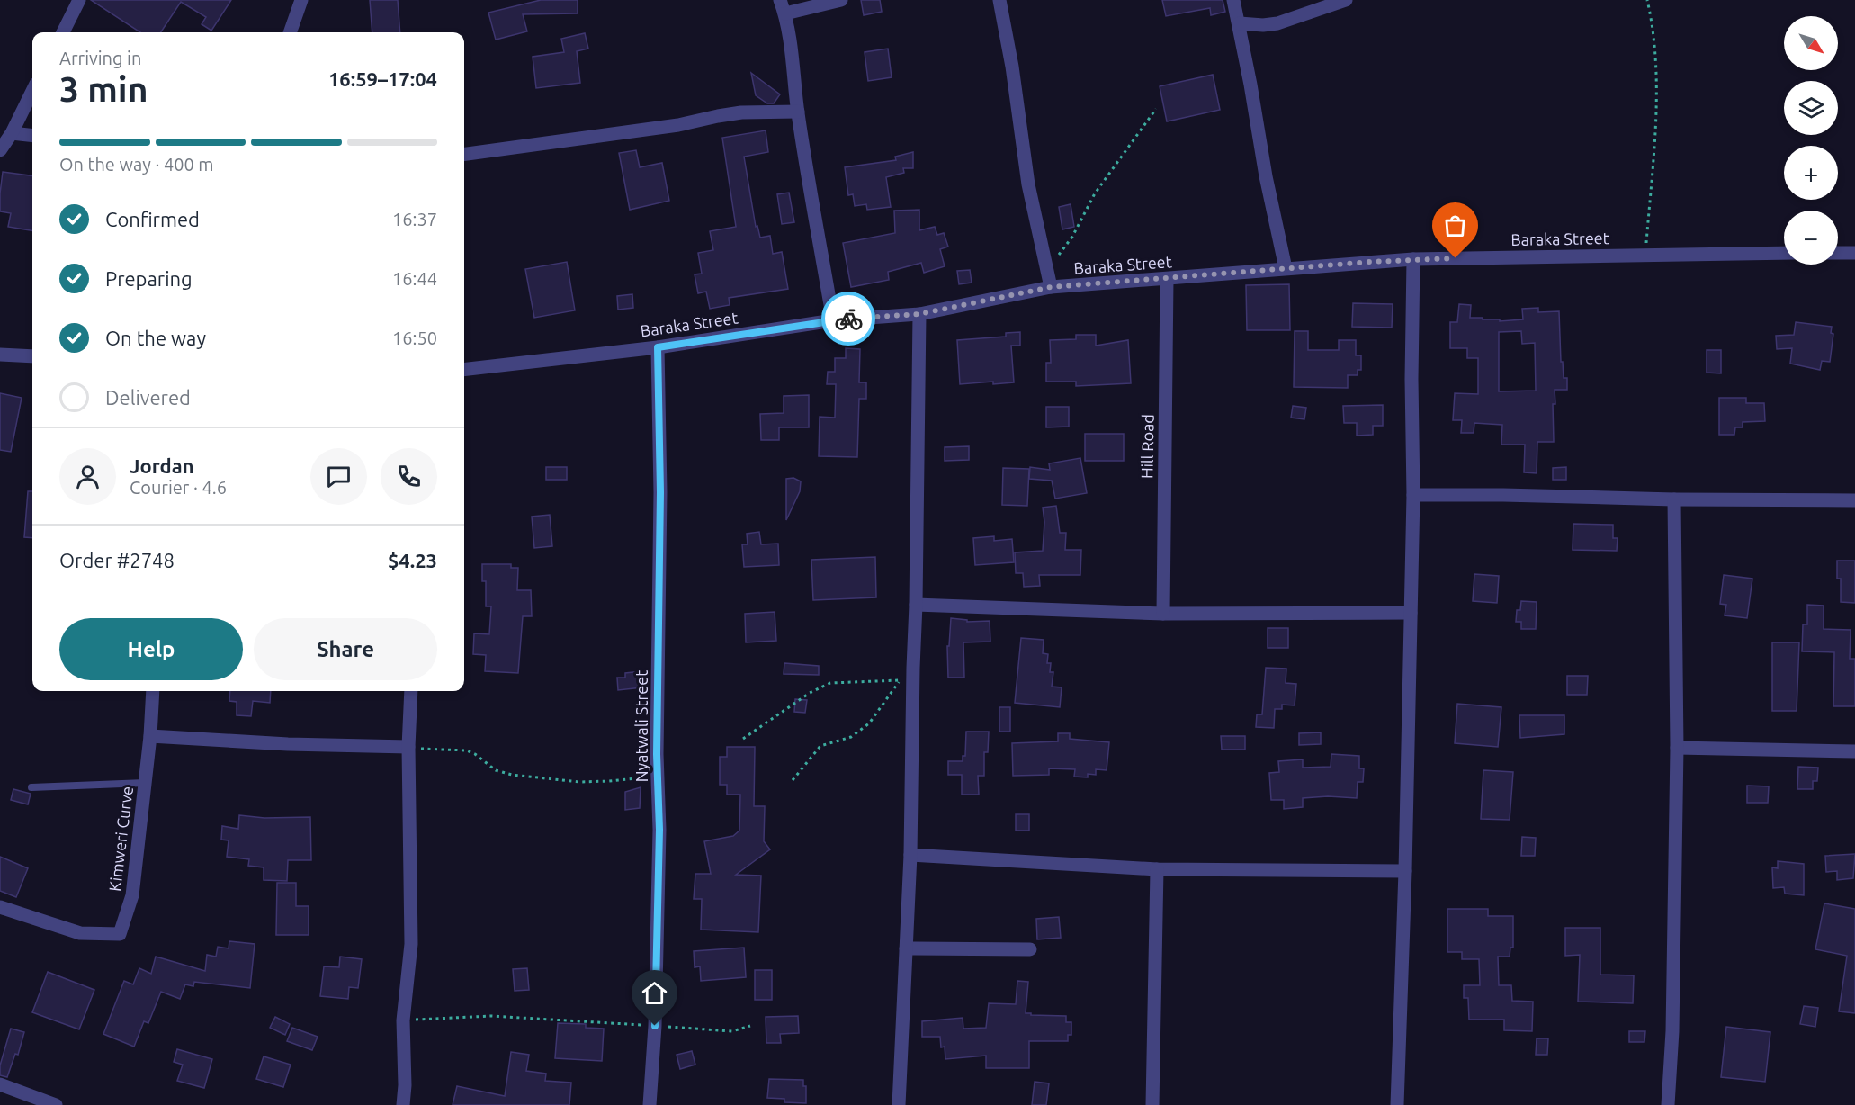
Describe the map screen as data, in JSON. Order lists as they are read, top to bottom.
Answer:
{
  "streets": {
    "street": [
      "Baraka Street",
      "Hill Road",
      "Nyatwali Street",
      "Kimweri Curve"
    ]
  },
  "crossings": [
    ["Baraka Street", "Hill Road"],
    ["Baraka Street", "Nyatwali Street"]
  ],
  "north": "bottom right",
  "page": {
    "map_buttons": ["+", "−"],
    "heading": ["3 min", "Arriving in", "16:59–17:04"],
    "panel": [
      "Jordan",
      "Courier · 4.6",
      "Order #2748",
      "$4.23"
    ],
    "bar": "On the way · 400 m",
    "list": [
      ["Confirmed", "16:37"],
      ["Preparing", "16:44"],
      ["On the way", "16:50"],
      "Delivered"
    ],
    "buttons": ["Help", "Share"]
  }
}
